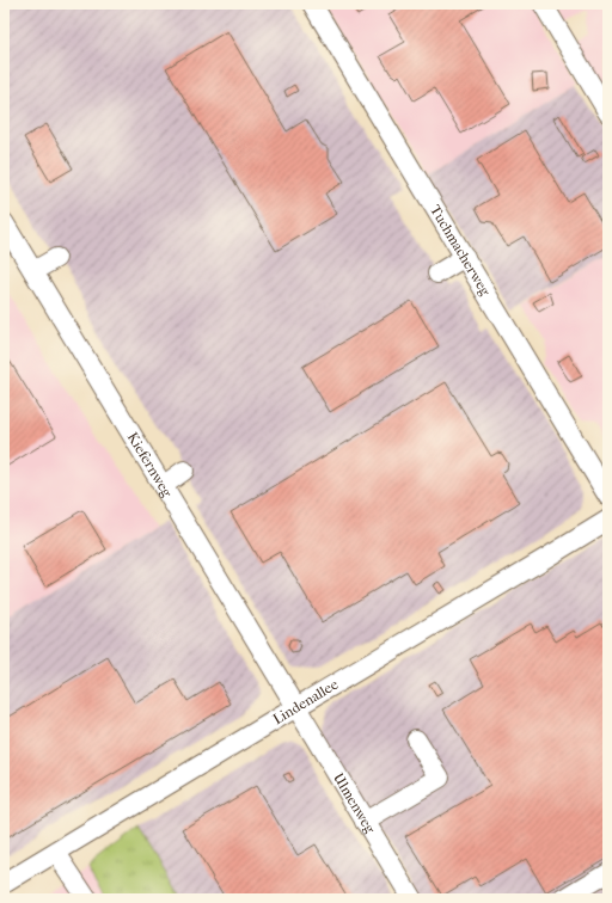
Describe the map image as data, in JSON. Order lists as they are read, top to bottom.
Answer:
{
  "streets": {
    "street": [
      "Tuchmacherweg",
      "Kiefernweg",
      "Lindenallee",
      "Ulmenweg"
    ]
  },
  "crossings": [
    ["Kiefernweg", "Lindenallee"],
    ["Kiefernweg", "Ulmenweg"],
    ["Lindenallee", "Ulmenweg"]
  ]
}
